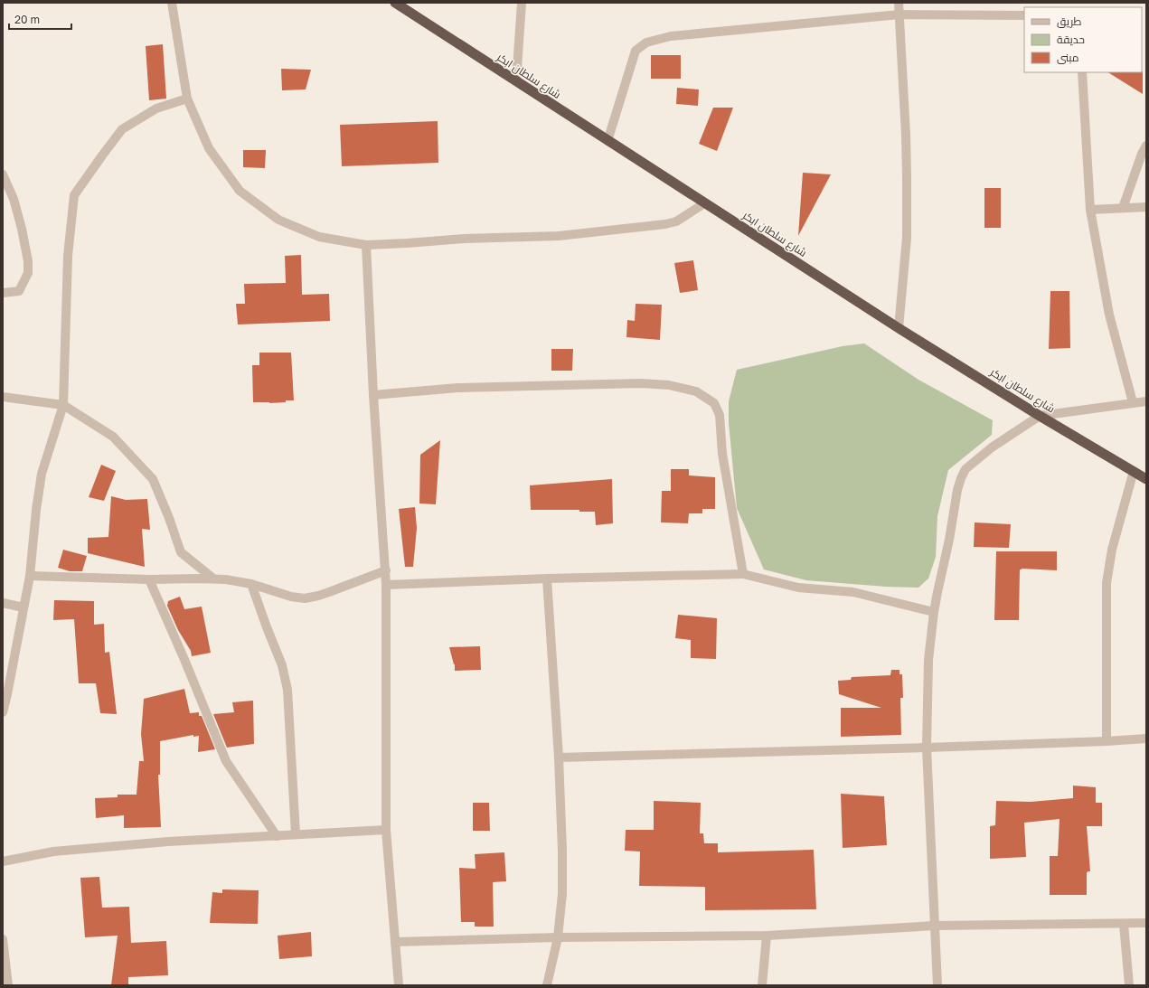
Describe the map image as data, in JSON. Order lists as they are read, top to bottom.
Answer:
{
  "streets": {
    "highway": ["شارع سلطان ابكر"]
  },
  "legend": ["طريق", "حديقة", "مبنى"],
  "scale_bar": "20 m"
}
